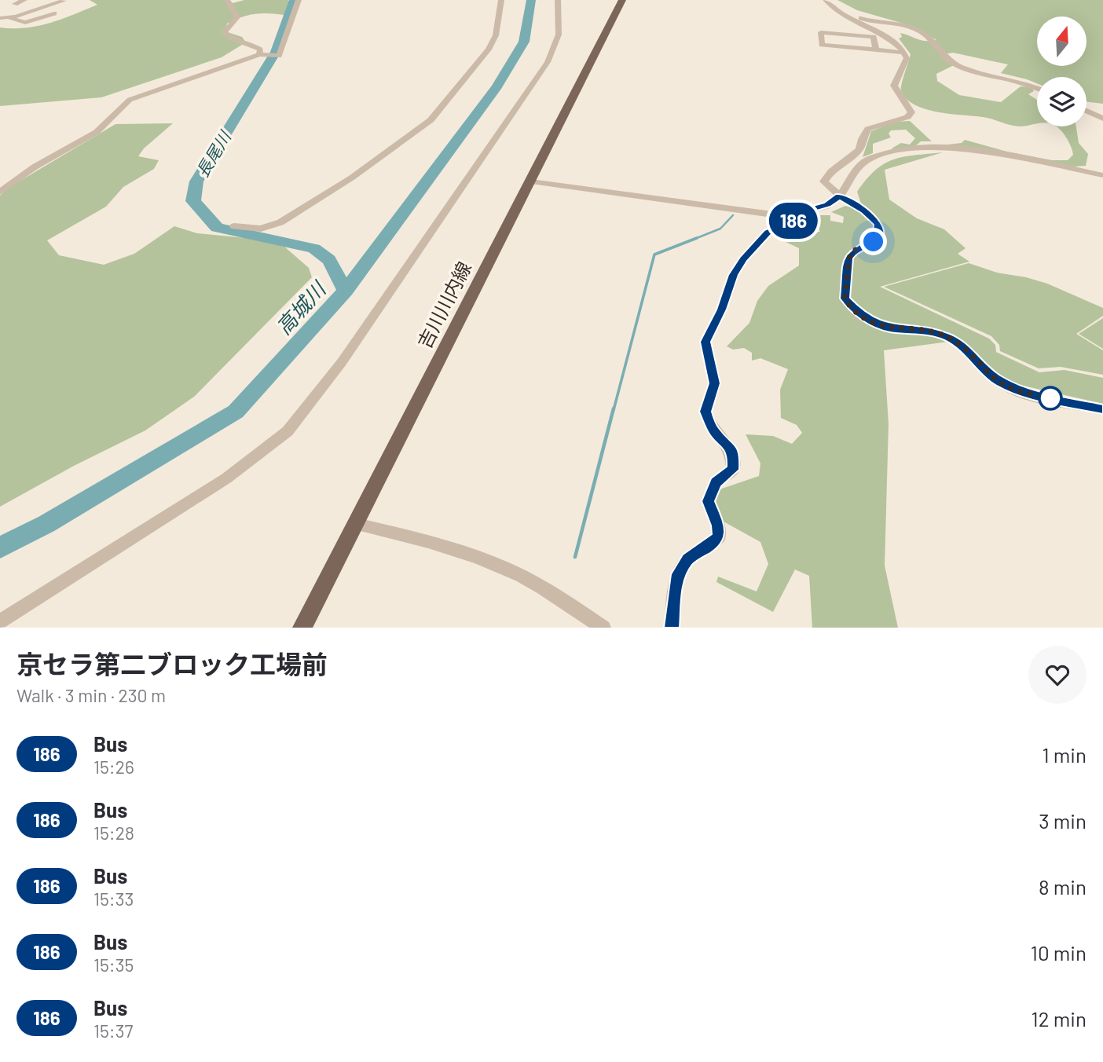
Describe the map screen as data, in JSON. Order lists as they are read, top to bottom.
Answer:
{
  "streets": {
    "main road": ["吉川川内線"]
  },
  "water": ["長尾川", "高城川"],
  "lines": ["bus line 186"],
  "north": "top",
  "page": {
    "on_map": "186",
    "heading": ["京セラ第二ブロック工場前", "Walk · 3 min · 230 m"],
    "list": [
      {
        "mark": "186",
        "name": "Bus",
        "note": "15:26",
        "value": "1 min"
      },
      {
        "mark": "186",
        "name": "Bus",
        "note": "15:28",
        "value": "3 min"
      },
      {
        "mark": "186",
        "name": "Bus",
        "note": "15:33",
        "value": "8 min"
      },
      {
        "mark": "186",
        "name": "Bus",
        "note": "15:35",
        "value": "10 min"
      },
      {
        "mark": "186",
        "name": "Bus",
        "note": "15:37",
        "value": "12 min"
      }
    ]
  }
}
